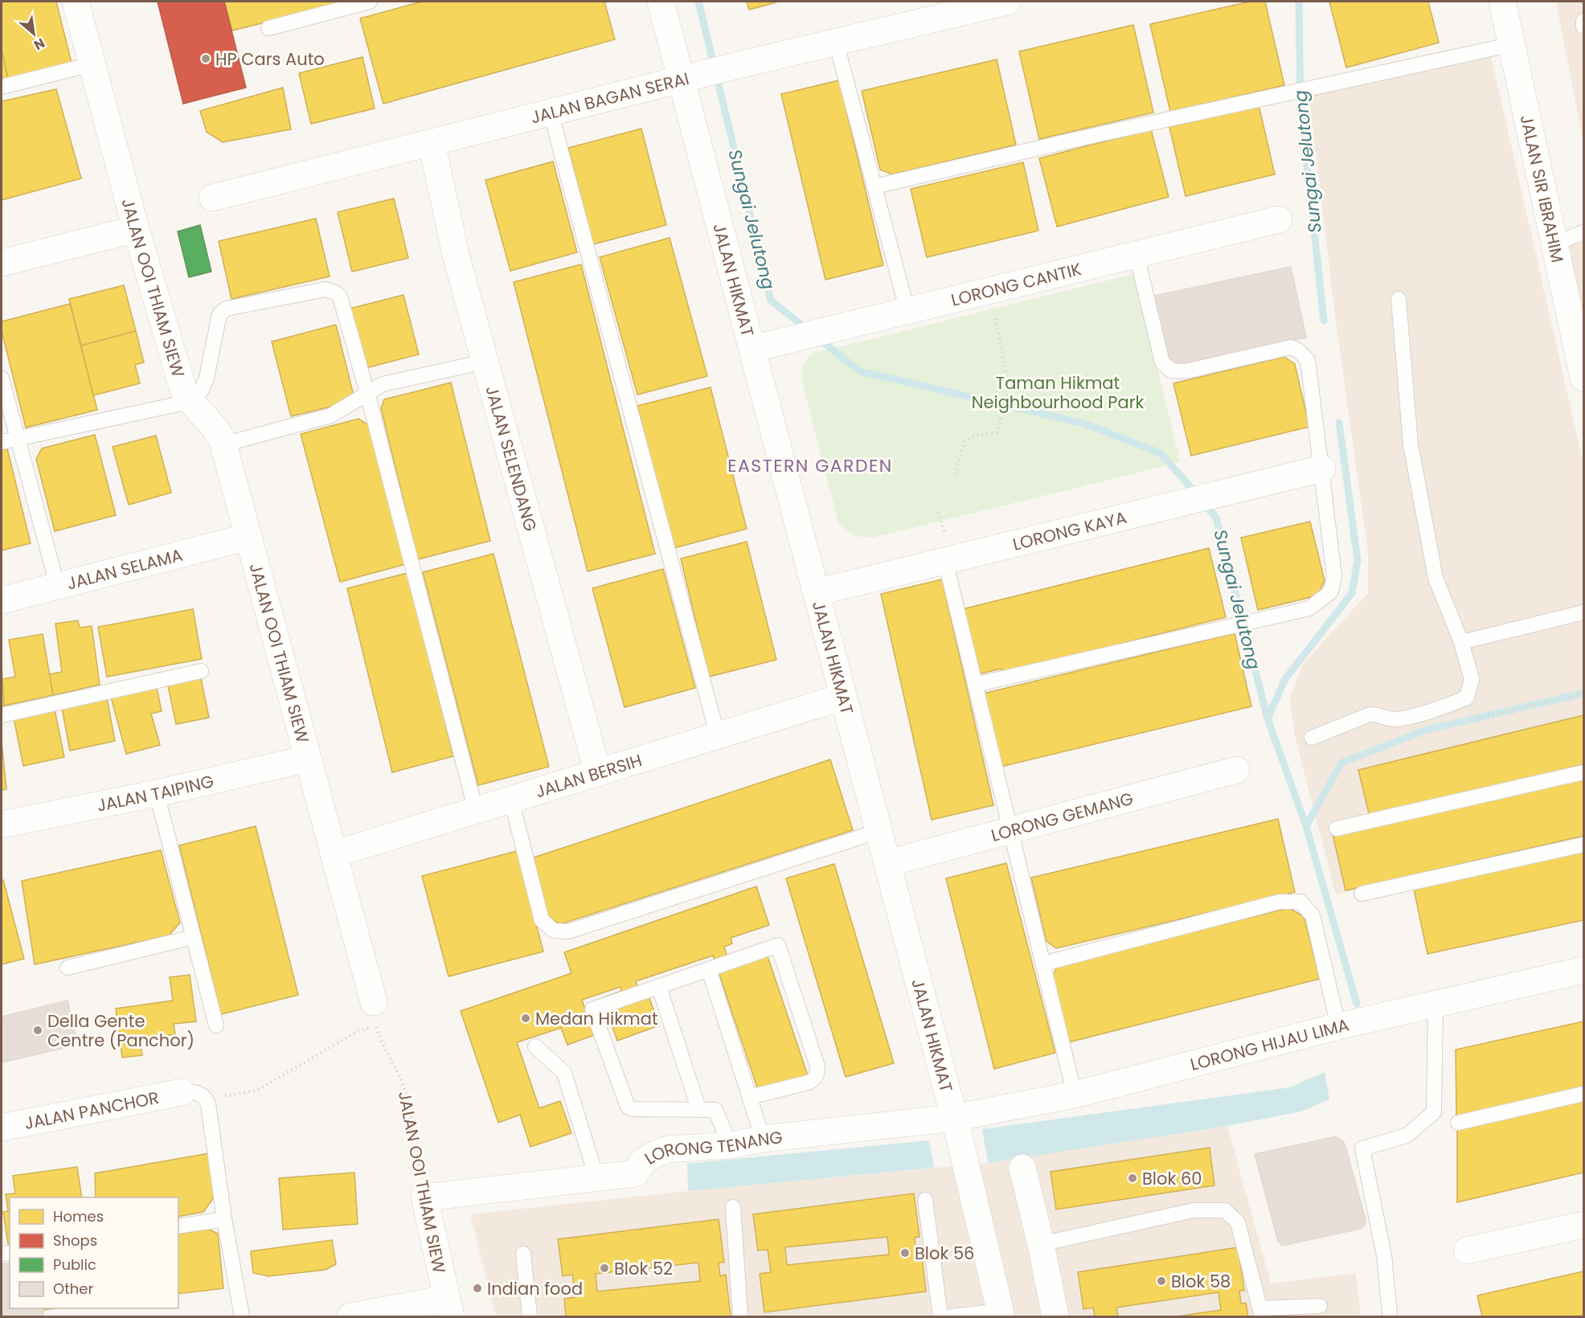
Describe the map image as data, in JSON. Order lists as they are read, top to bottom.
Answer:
{
  "streets": {
    "street": [
      "JALAN BAGAN SERAI",
      "JALAN SIR IBRAHIM",
      "JALAN HIKMAT",
      "LORONG CANTIK",
      "JALAN OOI THIAM SIEW",
      "JALAN SELENDANG",
      "LORONG KAYA",
      "JALAN SELAMA",
      "JALAN BERSIH",
      "JALAN TAIPING",
      "LORONG GEMANG",
      "LORONG HIJAU LIMA",
      "JALAN PANCHOR",
      "LORONG TENANG"
    ]
  },
  "crossings": [
    ["JALAN BAGAN SERAI", "JALAN HIKMAT"],
    ["JALAN BAGAN SERAI", "JALAN SELENDANG"],
    ["JALAN HIKMAT", "LORONG CANTIK"],
    ["JALAN HIKMAT", "LORONG KAYA"],
    ["JALAN HIKMAT", "JALAN BERSIH"],
    ["JALAN HIKMAT", "LORONG GEMANG"],
    ["JALAN HIKMAT", "LORONG HIJAU LIMA"],
    ["JALAN HIKMAT", "LORONG TENANG"],
    ["JALAN OOI THIAM SIEW", "JALAN SELAMA"],
    ["JALAN OOI THIAM SIEW", "JALAN BERSIH"],
    ["JALAN OOI THIAM SIEW", "JALAN TAIPING"],
    ["JALAN OOI THIAM SIEW", "LORONG TENANG"],
    ["JALAN SELENDANG", "JALAN BERSIH"],
    ["LORONG HIJAU LIMA", "LORONG TENANG"]
  ],
  "districts": ["EASTERN GARDEN"],
  "water": ["Sungai Jelutong"],
  "parks": ["Taman Hikmat Neighbourhood Park"],
  "places": [
    "HP Cars Auto",
    "Medan Hikmat",
    "Della Gente Centre (Panchor)",
    "Blok 60",
    "Blok 56",
    "Blok 52",
    "Blok 58",
    "Indian food"
  ],
  "legend": [
    "Homes",
    "Shops",
    "Public",
    "Other"
  ],
  "north": "bottom right"
}
